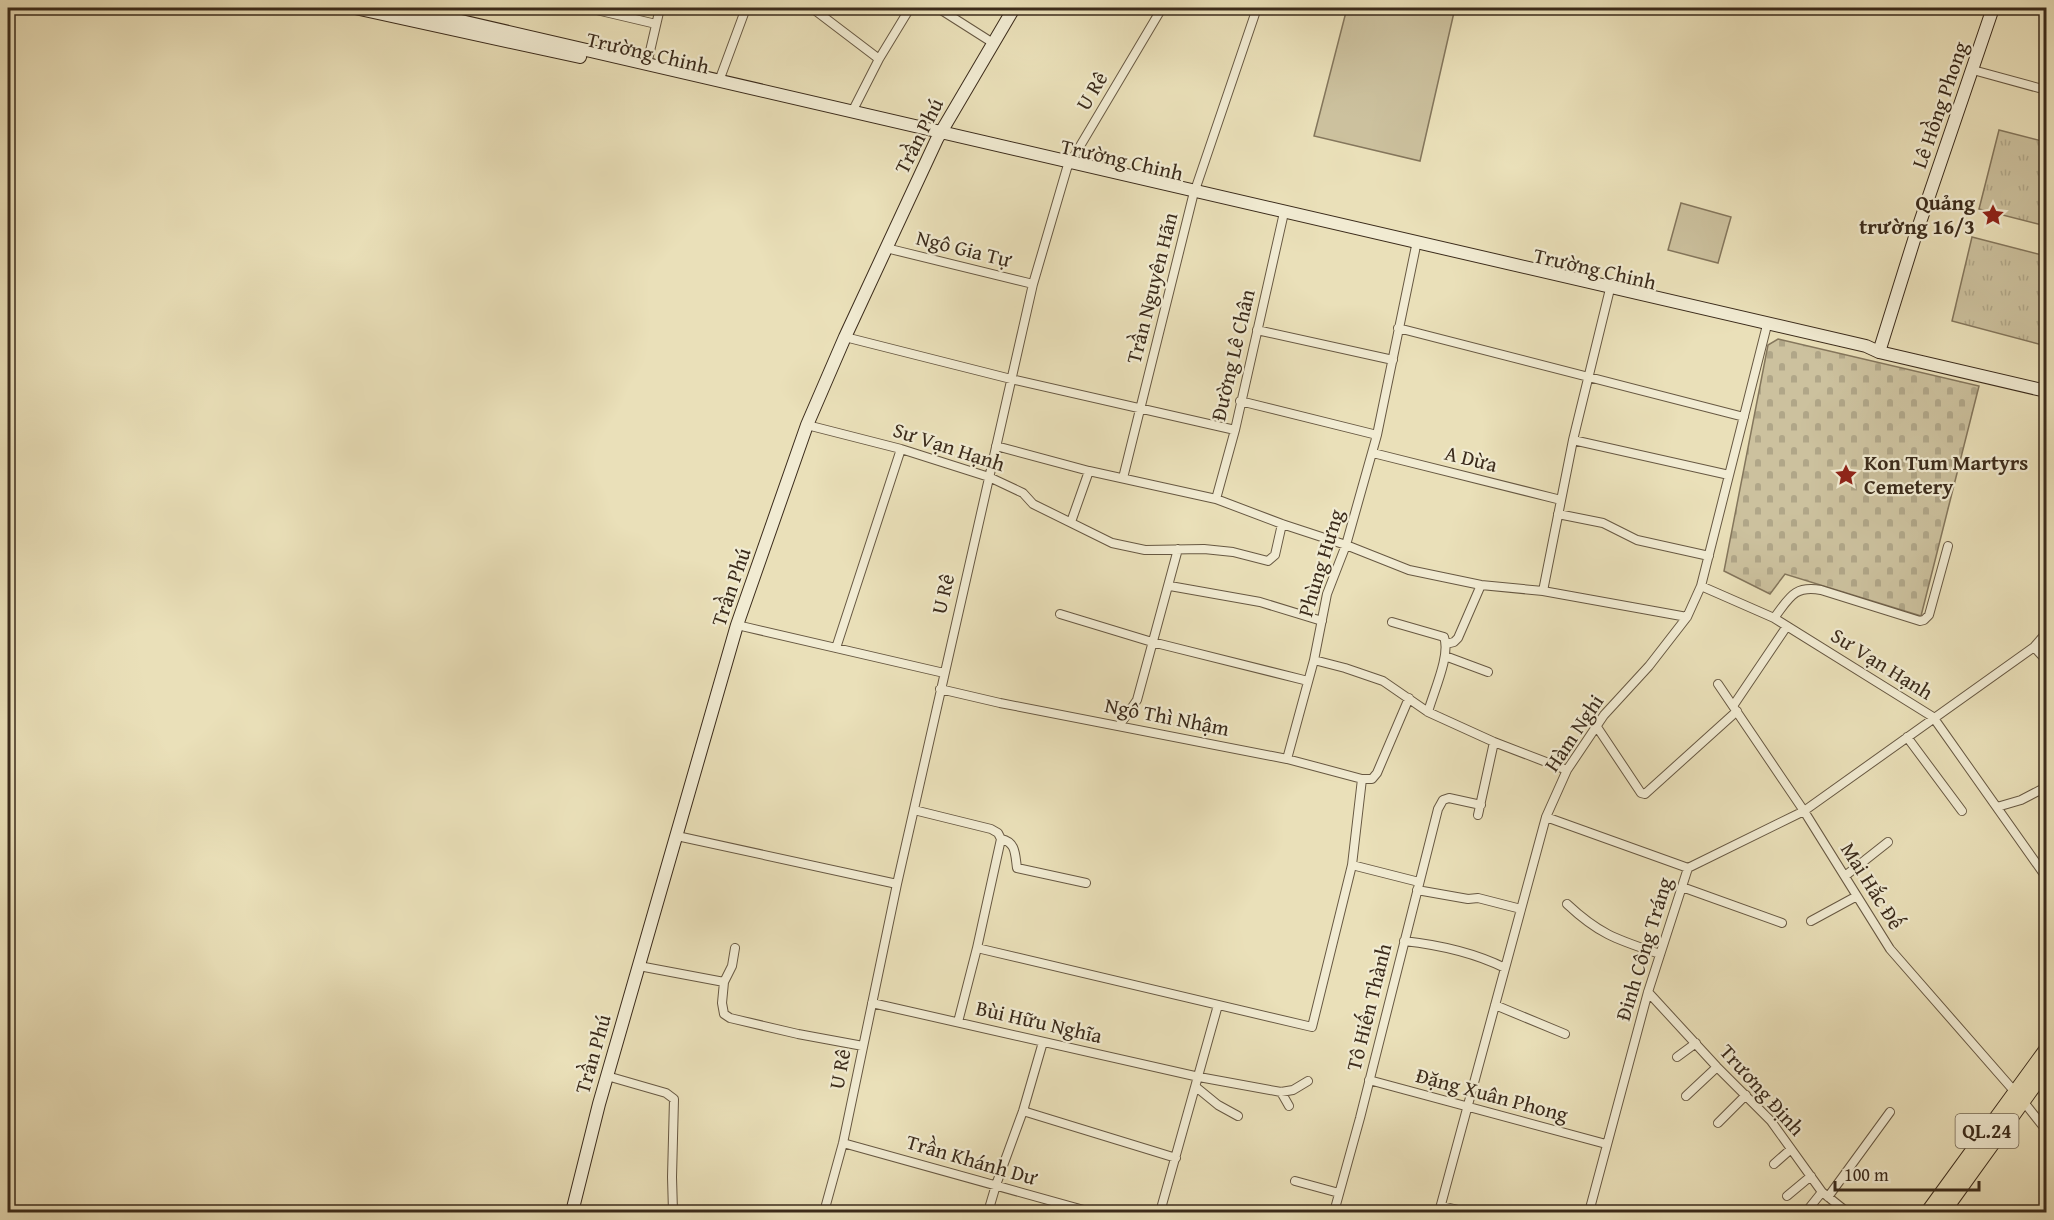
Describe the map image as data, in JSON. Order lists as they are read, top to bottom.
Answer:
{
  "streets": {
    "main road": ["QL.24"],
    "street": [
      "Trường Chinh",
      "U Rê",
      "Lê Hồng Phong",
      "Trần Phú",
      "Ngô Gia Tự",
      "Trần Nguyên Hãn",
      "Đường Lê Chân",
      "Sư Vạn Hạnh",
      "A Dừa",
      "Phùng Hưng",
      "Ngô Thì Nhậm",
      "Hàm Nghi",
      "Mai Hắc Đế",
      "Đinh Công Tráng",
      "Tô Hiến Thành",
      "Bùi Hữu Nghĩa",
      "Trương Định",
      "Đặng Xuân Phong",
      "Trần Khánh Dư"
    ]
  },
  "crossings": [
    ["Trường Chinh", "U Rê"],
    ["Trường Chinh", "Lê Hồng Phong"],
    ["Trường Chinh", "Trần Phú"],
    ["Trường Chinh", "Trần Nguyên Hãn"],
    ["Trường Chinh", "Đường Lê Chân"],
    ["Trường Chinh", "Phùng Hưng"],
    ["Trường Chinh", "Hàm Nghi"],
    ["U Rê", "Ngô Gia Tự"],
    ["U Rê", "Sư Vạn Hạnh"],
    ["U Rê", "Ngô Thì Nhậm"],
    ["U Rê", "Bùi Hữu Nghĩa"],
    ["U Rê", "Trần Khánh Dư"],
    ["Trần Phú", "Ngô Gia Tự"],
    ["Trần Phú", "Sư Vạn Hạnh"],
    ["Sư Vạn Hạnh", "Hàm Nghi"],
    ["Sư Vạn Hạnh", "Đinh Công Tráng"],
    ["A Dừa", "Phùng Hưng"],
    ["Hàm Nghi", "Đặng Xuân Phong"],
    ["Mai Hắc Đế", "Đinh Công Tráng"],
    ["Mai Hắc Đế", "QL.24"],
    ["Đinh Công Tráng", "Trương Định"],
    ["Đinh Công Tráng", "Đặng Xuân Phong"],
    ["Tô Hiến Thành", "Đặng Xuân Phong"]
  ],
  "places": {
    "place": ["Quảng trường 16/3", "Kon Tum Martyrs Cemetery"]
  },
  "scale_bar": "100 m"
}
